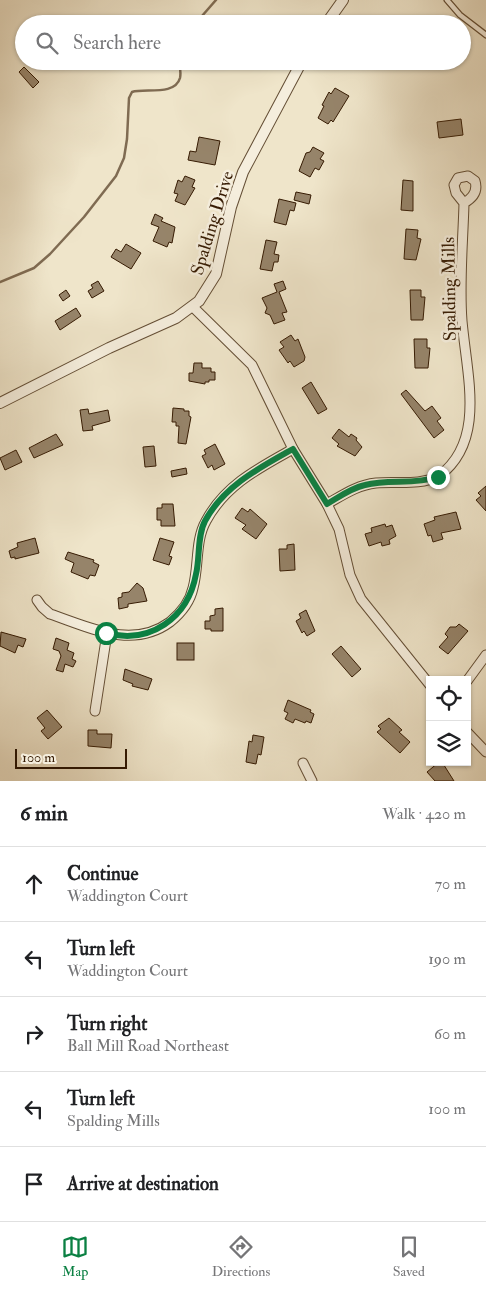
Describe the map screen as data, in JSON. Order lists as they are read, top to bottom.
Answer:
{
  "streets": {
    "street": ["Spalding Drive", "Spalding Mills"]
  },
  "scale_bar": "100 m",
  "page": {
    "search": "Search here",
    "scale": "100 m",
    "heading": ["6 min", "Walk · 420 m"],
    "list": [
      ["Continue", "Waddington Court", "70 m"],
      ["Turn left", "Waddington Court", "190 m"],
      ["Turn right", "Ball Mill Road Northeast", "60 m"],
      ["Turn left", "Spalding Mills", "100 m"],
      "Arrive at destination"
    ],
    "nav": ["Map", "Directions", "Saved"]
  }
}
